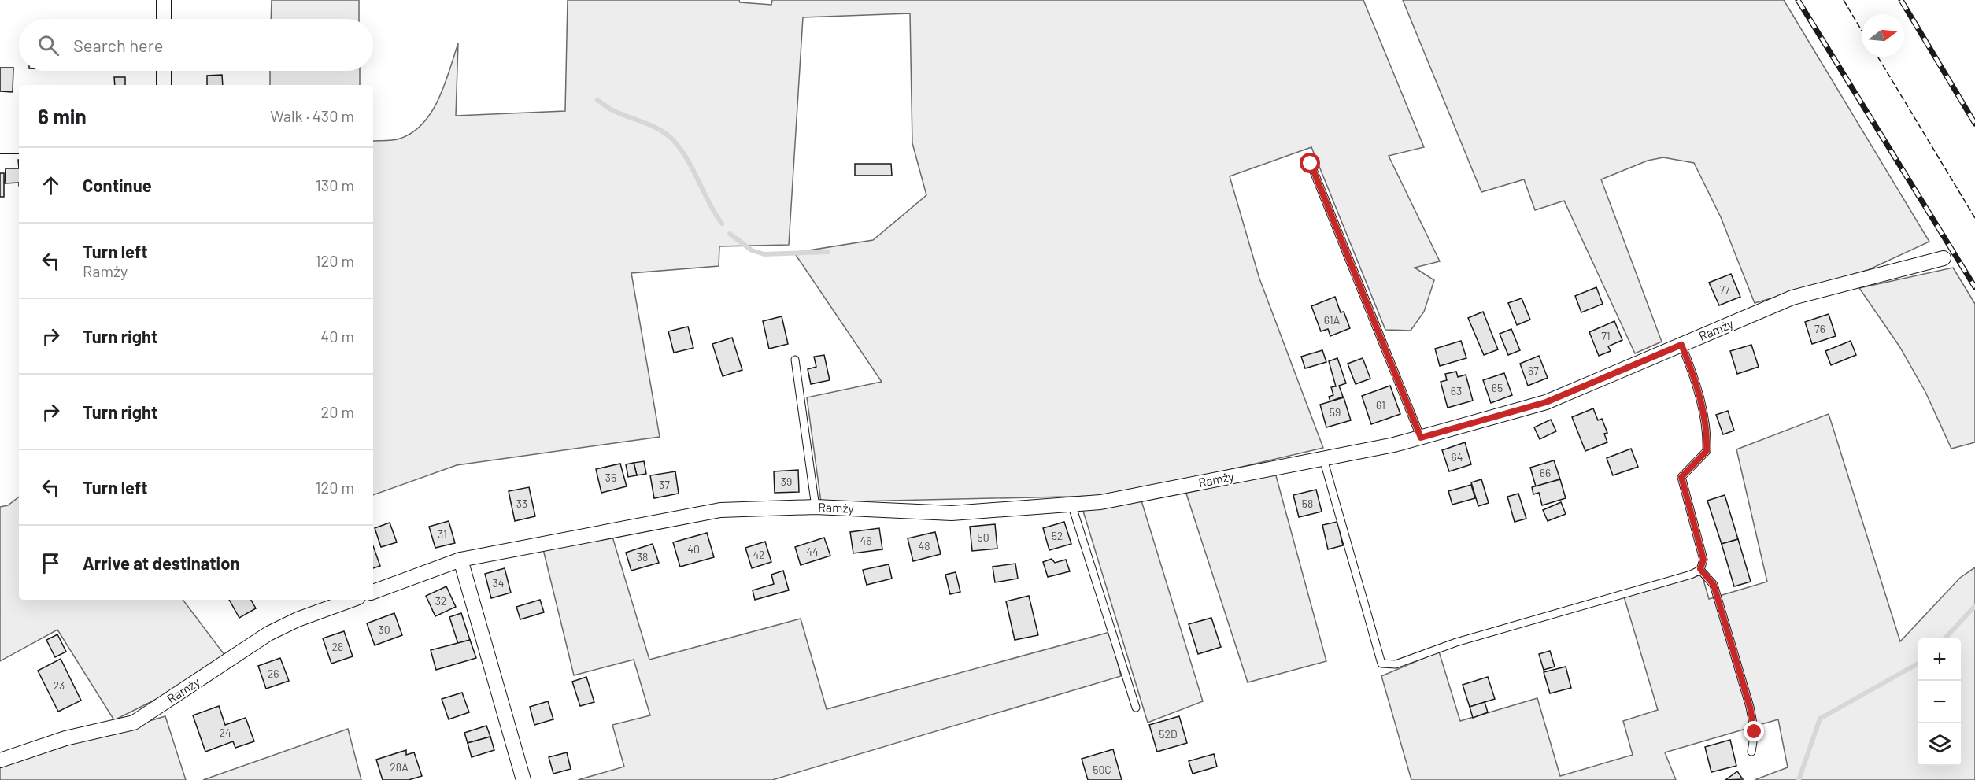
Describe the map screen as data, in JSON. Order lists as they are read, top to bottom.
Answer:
{
  "streets": {
    "street": ["Ramży"]
  },
  "house_numbers": [
    "77",
    "61A",
    "76",
    "71",
    "67",
    "65",
    "63",
    "61",
    "59",
    "64",
    "66",
    "35",
    "39",
    "37",
    "33",
    "58",
    "31",
    "52",
    "50",
    "46",
    "48",
    "40",
    "44",
    "42",
    "38",
    "34",
    "32",
    "30",
    "28",
    "26",
    "23",
    "24",
    "52D",
    "28A",
    "50C"
  ],
  "north": "right",
  "page": {
    "search": "Search here",
    "heading": ["6 min", "Walk · 430 m"],
    "list": [
      ["Continue", "130 m"],
      ["Turn left", "Ramży", "120 m"],
      ["Turn right", "40 m"],
      ["Turn right", "20 m"],
      ["Turn left", "120 m"],
      "Arrive at destination"
    ],
    "map_buttons": ["+", "−"]
  }
}
